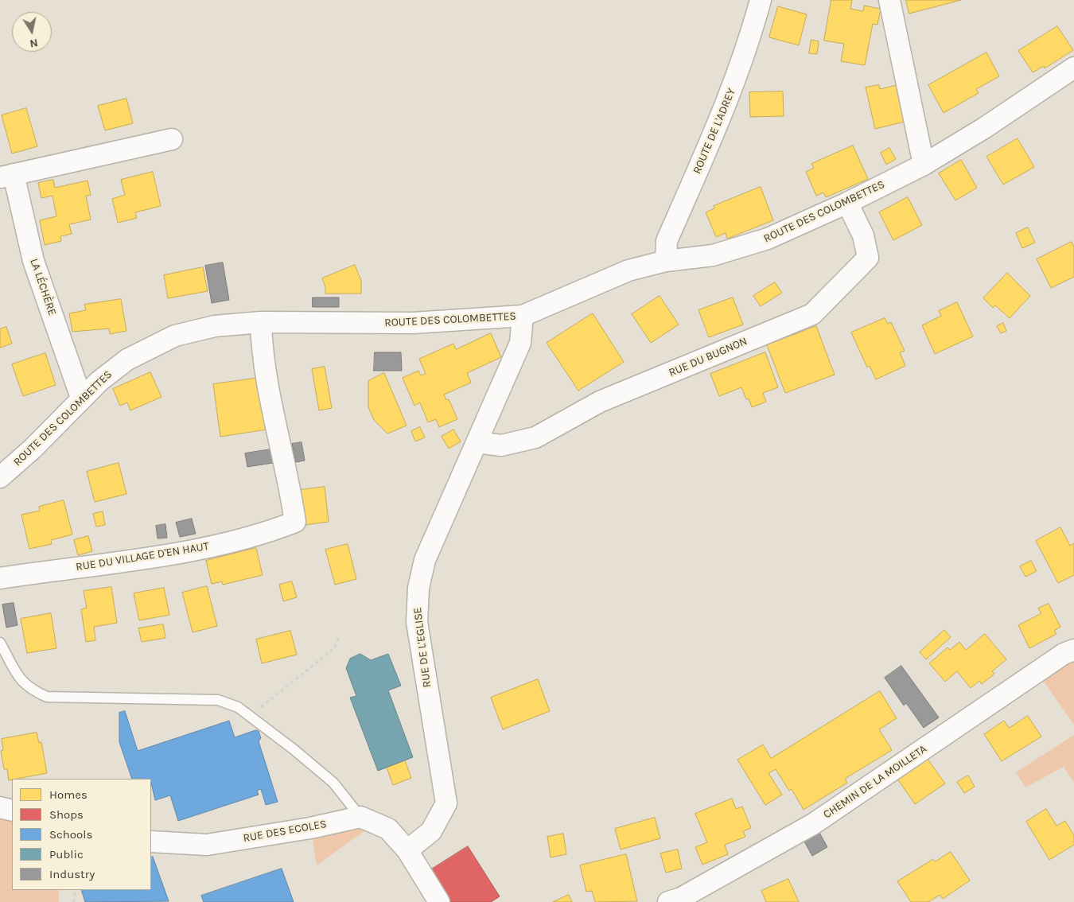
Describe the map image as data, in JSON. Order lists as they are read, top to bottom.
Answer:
{
  "streets": {
    "street": [
      "ROUTE DE L'ADREY",
      "ROUTE DES COLOMBETTES",
      "LA LÉCHÈRE",
      "RUE DU BUGNON",
      "RUE DU VILLAGE D'EN HAUT",
      "RUE DE L'EGLISE",
      "CHEMIN DE LA MOILLETA",
      "RUE DES ECOLES"
    ]
  },
  "crossings": [
    ["ROUTE DE L'ADREY", "ROUTE DES COLOMBETTES"],
    ["ROUTE DES COLOMBETTES", "LA LÉCHÈRE"],
    ["ROUTE DES COLOMBETTES", "RUE DU BUGNON"],
    ["ROUTE DES COLOMBETTES", "RUE DU VILLAGE D'EN HAUT"],
    ["ROUTE DES COLOMBETTES", "RUE DE L'EGLISE"],
    ["RUE DU BUGNON", "RUE DE L'EGLISE"]
  ],
  "legend": [
    "Homes",
    "Shops",
    "Schools",
    "Public",
    "Industry"
  ],
  "north": "bottom"
}
